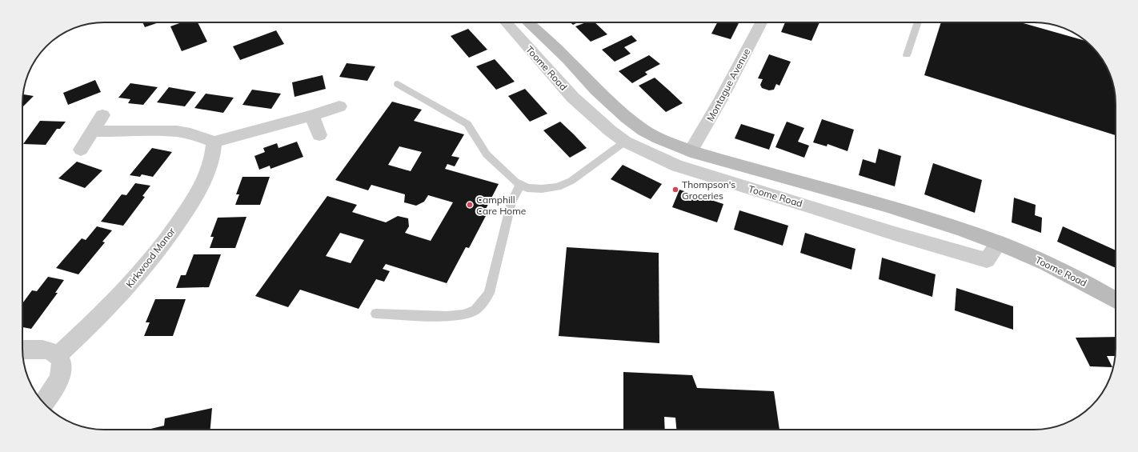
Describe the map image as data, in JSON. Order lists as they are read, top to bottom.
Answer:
{
  "streets": {
    "main road": ["Toome Road"],
    "street": ["Montague Avenue", "Kirkwood Manor"]
  },
  "crossings": [
    ["Toome Road", "Montague Avenue"]
  ],
  "places": ["Thompson's Groceries", "Camphill Care Home"]
}
